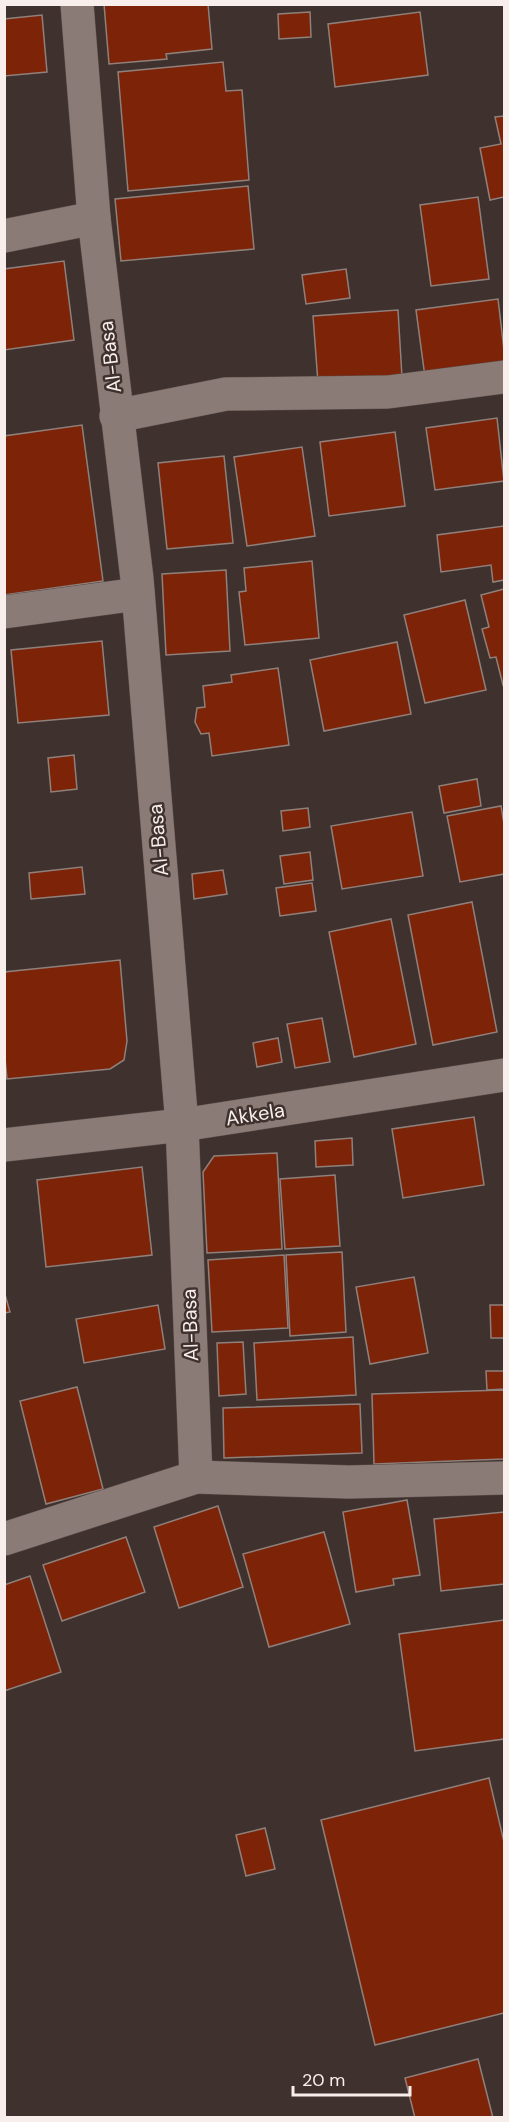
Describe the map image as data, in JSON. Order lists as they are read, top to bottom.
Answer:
{
  "streets": {
    "street": ["Al-Basa", "Akkela"]
  },
  "crossings": [
    ["Al-Basa", "Akkela"]
  ],
  "scale_bar": "20 m"
}
